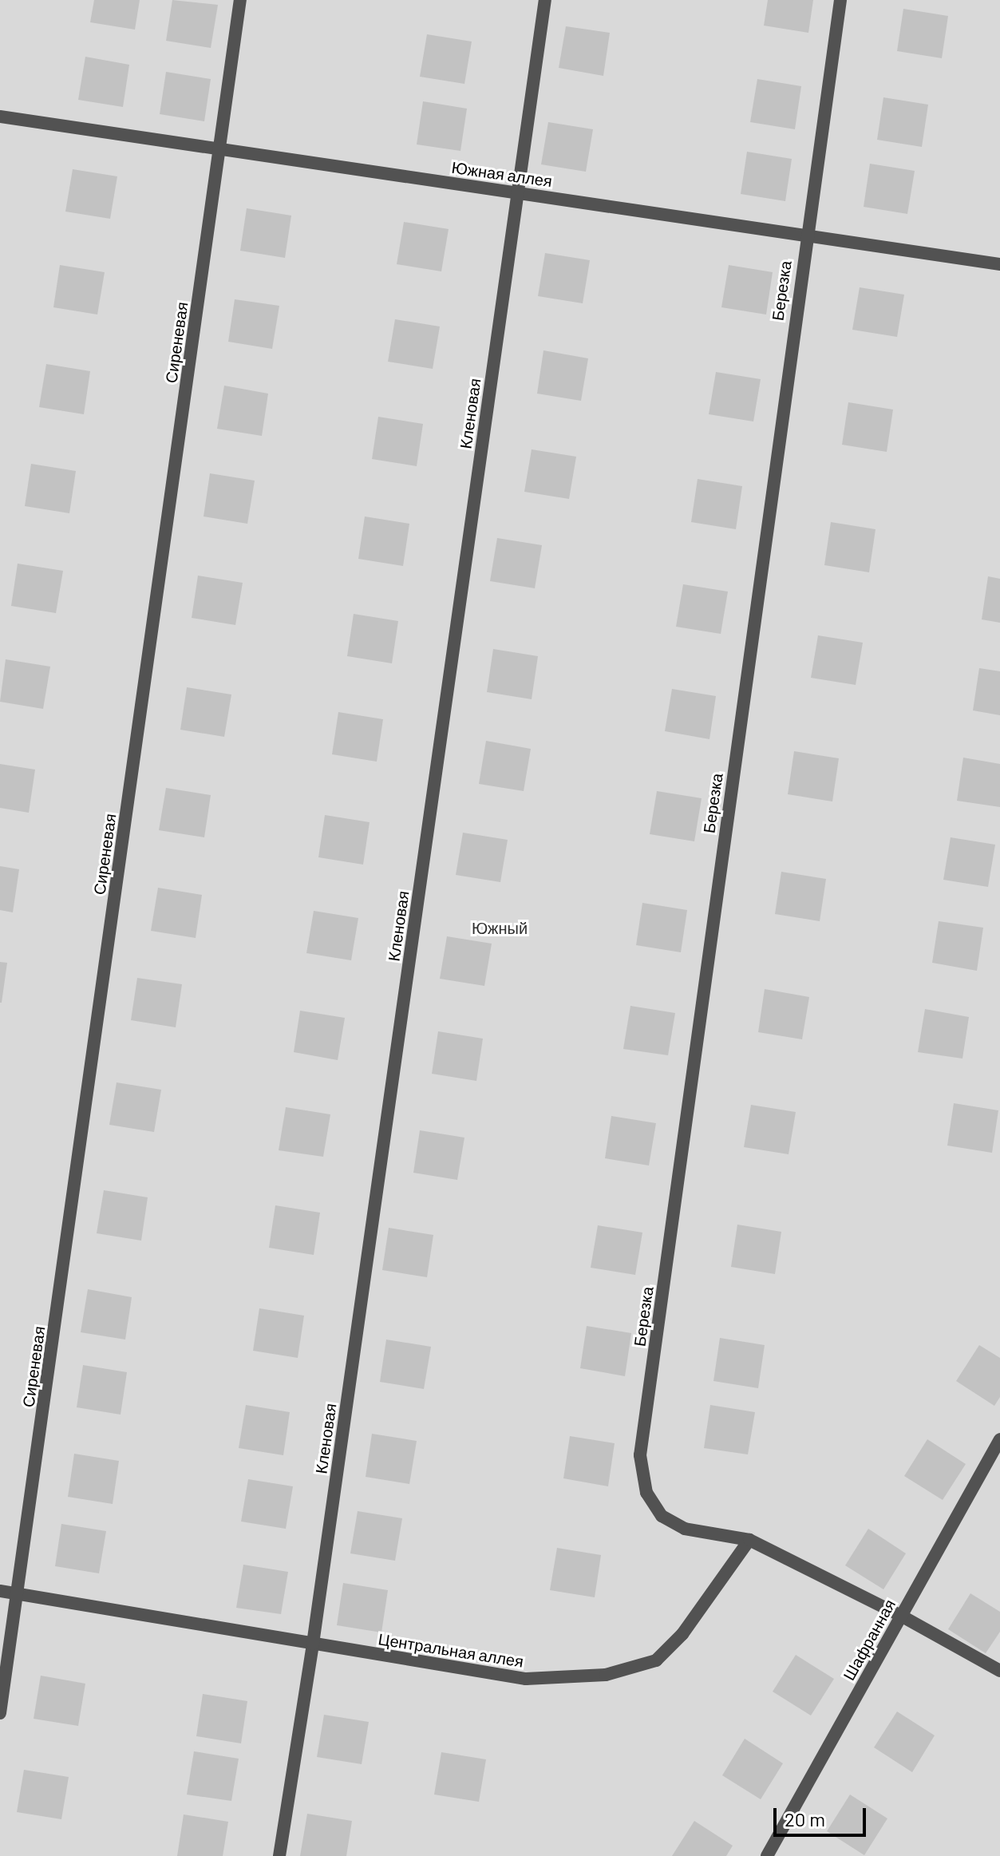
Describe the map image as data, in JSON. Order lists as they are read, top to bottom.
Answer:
{
  "streets": {
    "street": [
      "Южная аллея",
      "Березка",
      "Сиреневая",
      "Кленовая",
      "Шафранная",
      "Центральная аллея"
    ]
  },
  "crossings": [
    ["Южная аллея", "Березка"],
    ["Южная аллея", "Сиреневая"],
    ["Южная аллея", "Кленовая"],
    ["Березка", "Центральная аллея"],
    ["Сиреневая", "Центральная аллея"],
    ["Кленовая", "Центральная аллея"]
  ],
  "parks": ["Южный"],
  "scale_bar": "20 m"
}
